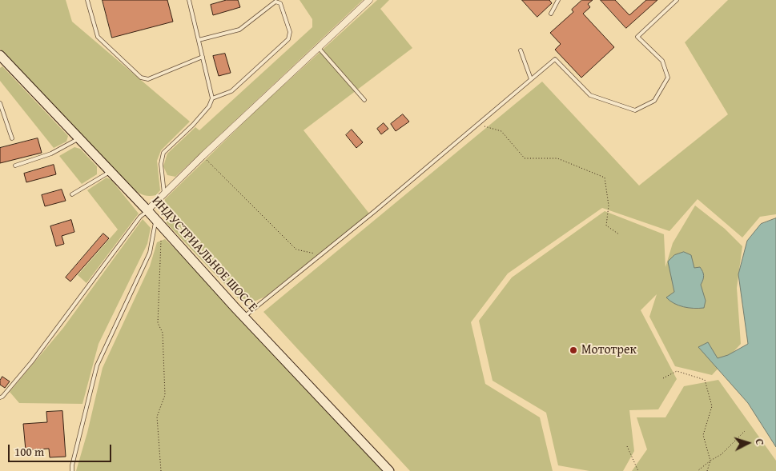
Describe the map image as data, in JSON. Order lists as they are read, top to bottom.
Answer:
{
  "streets": {
    "main road": ["ИНДУСТРИАЛЬНОЕ ШОССЕ"]
  },
  "places": ["Мототрек"],
  "scale_bar": "100 m",
  "north": "right"
}
